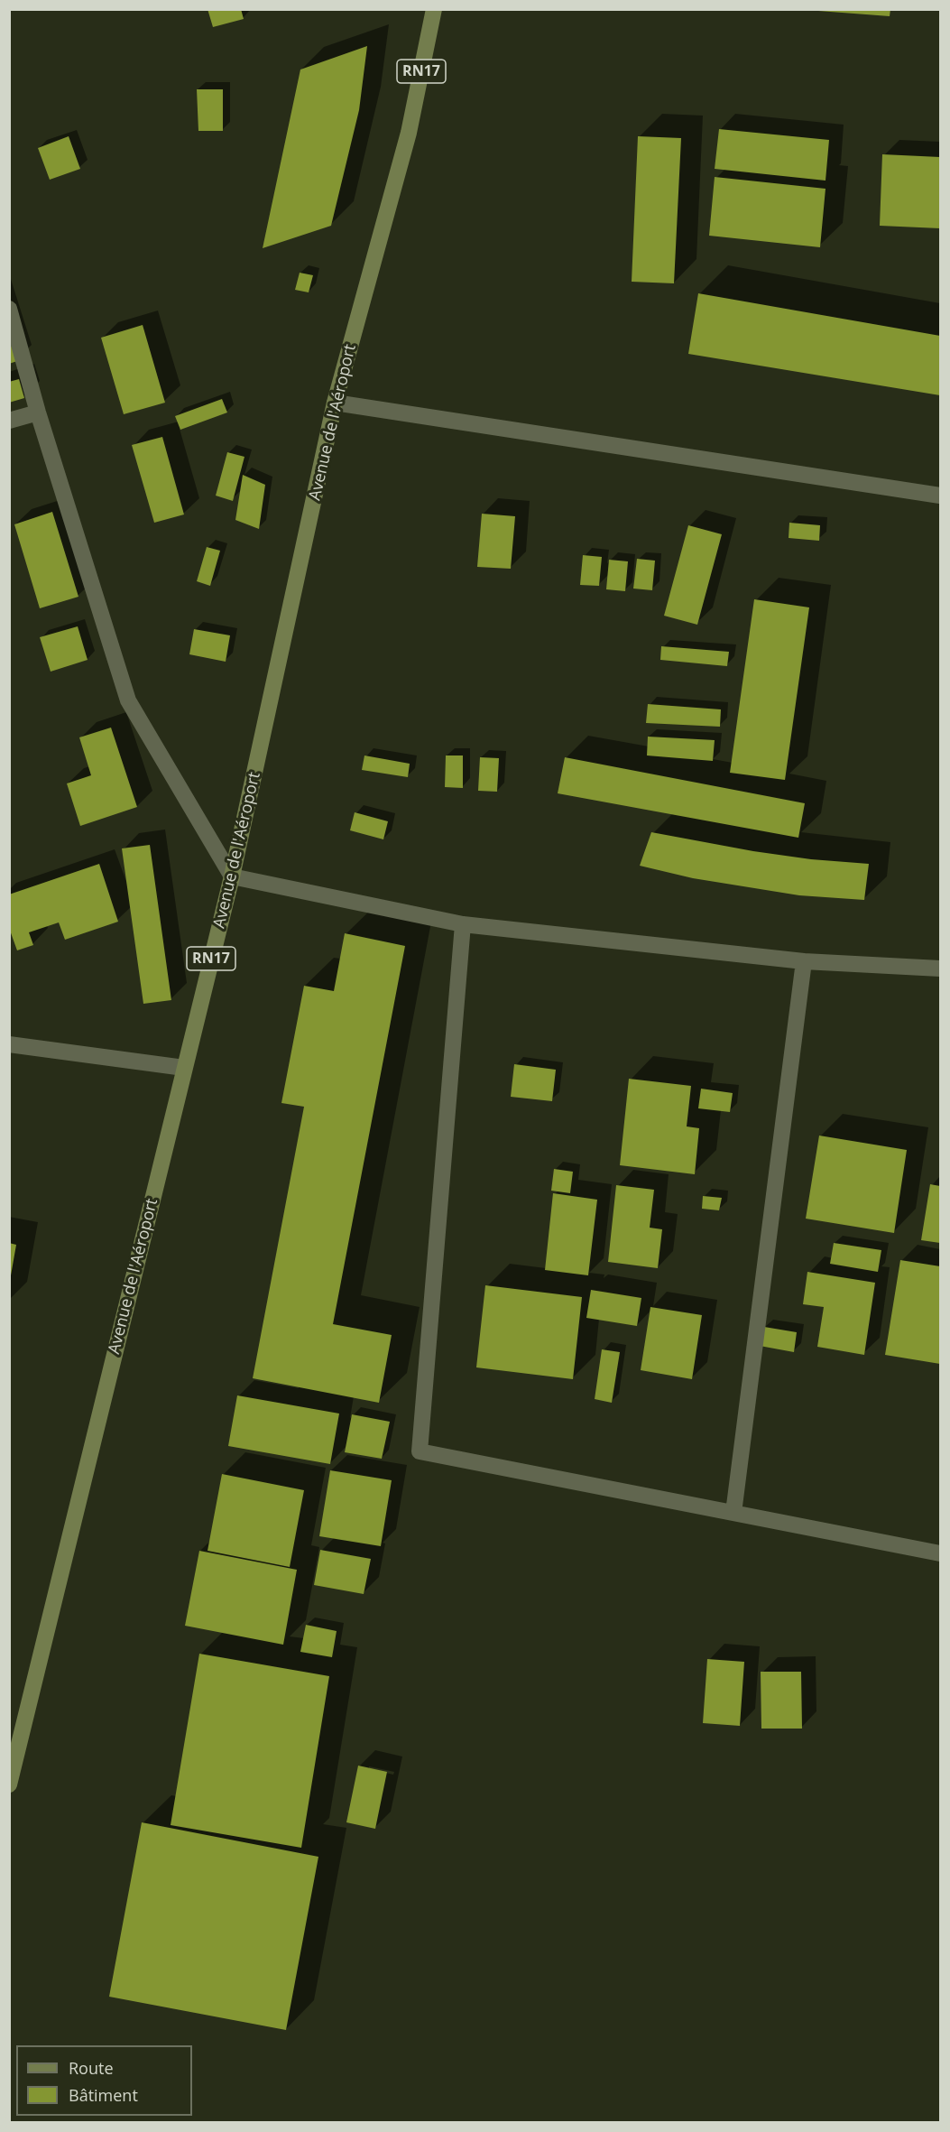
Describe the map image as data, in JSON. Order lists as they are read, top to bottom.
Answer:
{
  "streets": {
    "main road": ["RN17", "Avenue de l'Aéroport"]
  },
  "legend": ["Route", "Bâtiment"]
}
